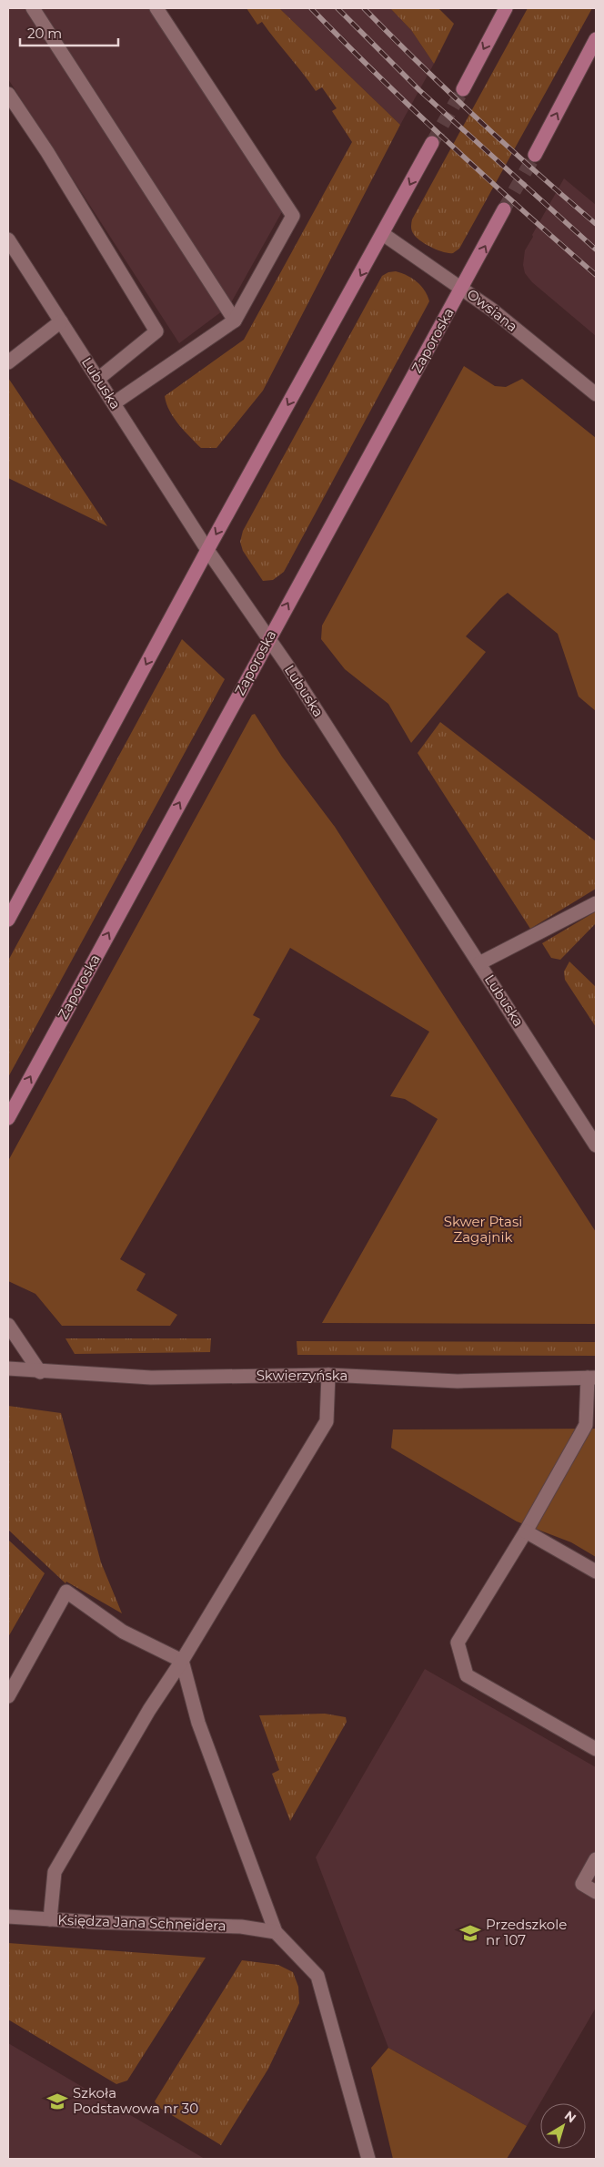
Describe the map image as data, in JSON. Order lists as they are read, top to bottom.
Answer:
{
  "streets": {
    "main road": ["Zaporoska"],
    "street": [
      "Owsiana",
      "Lubuska",
      "Skwierzyńska",
      "Księdza Jana Schneidera"
    ]
  },
  "crossings": [
    ["Owsiana", "Zaporoska"],
    ["Zaporoska", "Lubuska"]
  ],
  "parks": ["Skwer Ptasi Zagajnik"],
  "places": {
    "school or university": ["Przedszkole nr 107", "Szkoła Podstawowa nr 30"]
  },
  "scale_bar": "20 m",
  "north": "top right"
}
